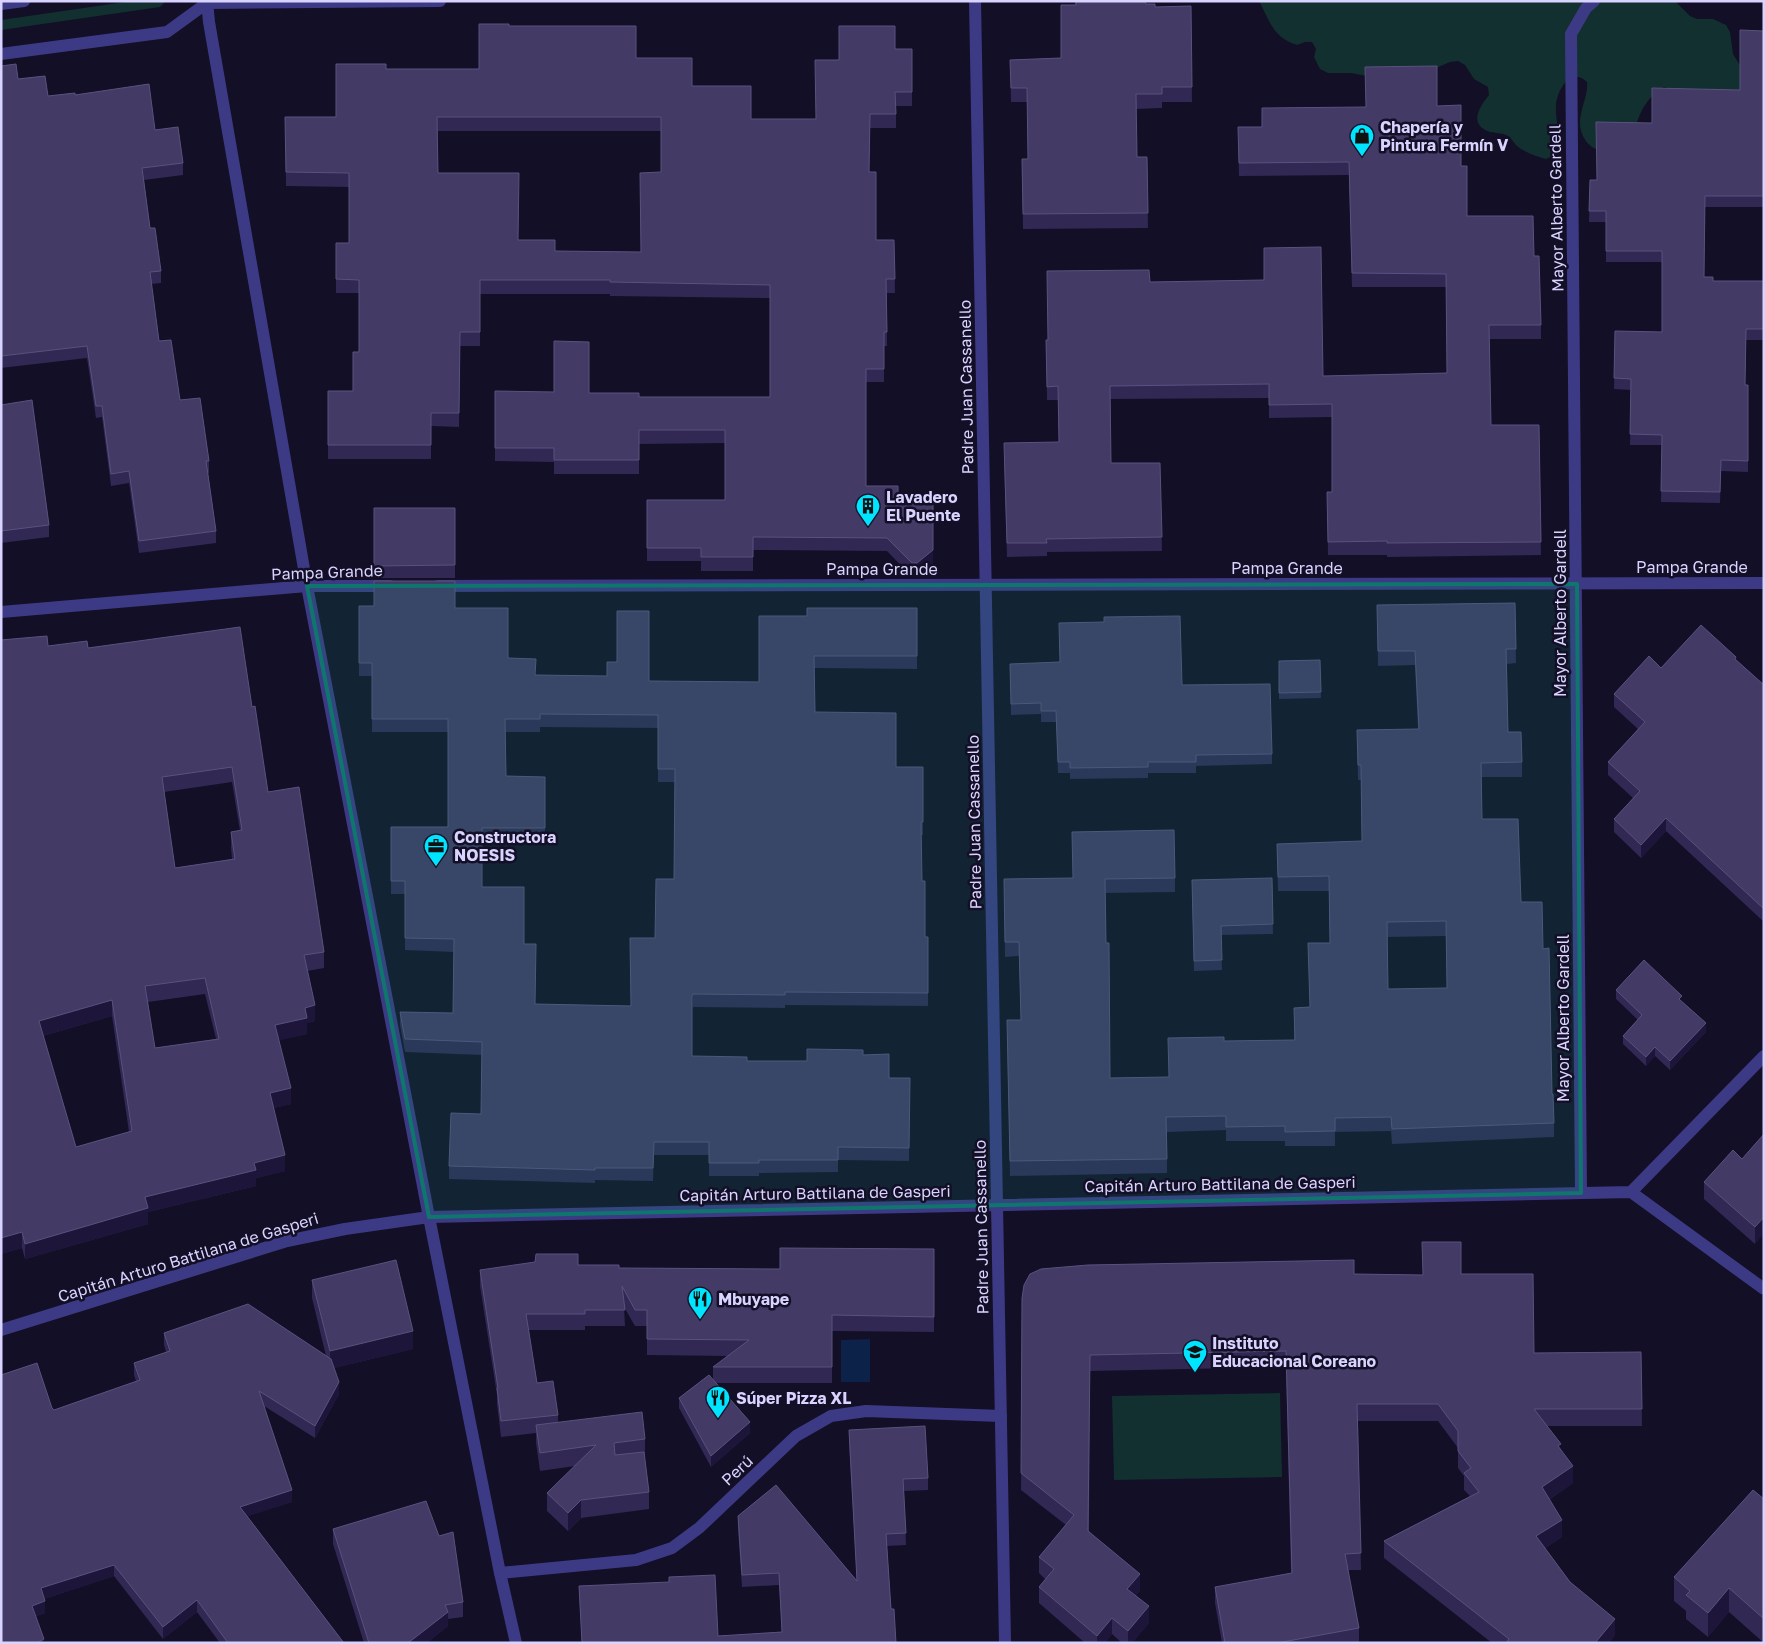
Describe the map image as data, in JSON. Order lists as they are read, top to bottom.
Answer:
{
  "streets": {
    "street": [
      "Mayor Alberto Gardell",
      "Padre Juan Cassanello",
      "Pampa Grande",
      "Capitán Arturo Battilana de Gasperi",
      "Perú"
    ]
  },
  "crossings": [
    ["Mayor Alberto Gardell", "Pampa Grande"],
    ["Mayor Alberto Gardell", "Capitán Arturo Battilana de Gasperi"],
    ["Padre Juan Cassanello", "Pampa Grande"],
    ["Padre Juan Cassanello", "Capitán Arturo Battilana de Gasperi"],
    ["Padre Juan Cassanello", "Perú"]
  ],
  "places": {
    "shop": ["Chapería y Pintura Fermín V"],
    "building": ["Lavadero El Puente"],
    "office": ["Constructora NOESIS"],
    "restaurant": ["Mbuyape", "Súper Pizza XL"],
    "school or university": ["Instituto Educacional Coreano"]
  }
}
